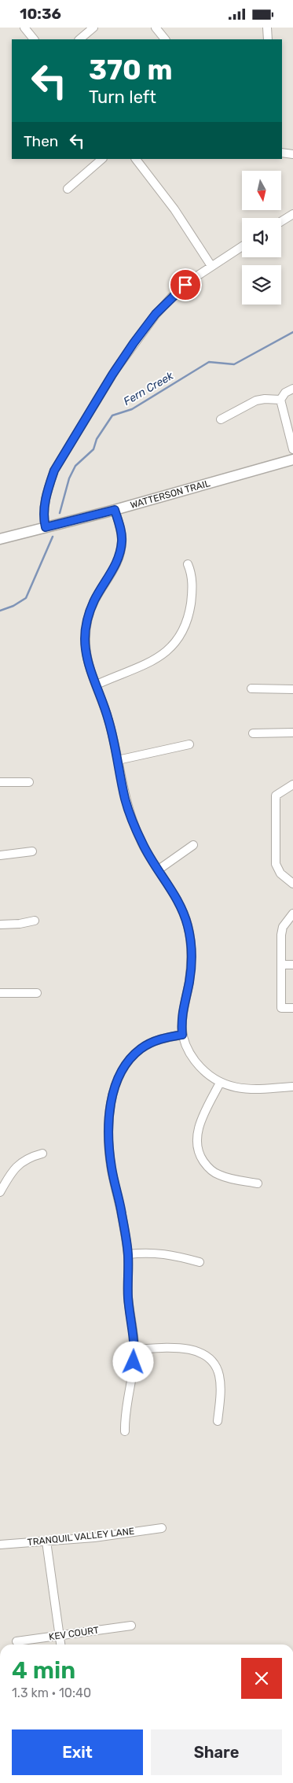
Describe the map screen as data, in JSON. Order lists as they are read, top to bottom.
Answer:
{
  "streets": {
    "main road": ["WATTERSON TRAIL"],
    "street": ["TRANQUIL VALLEY LANE", "KEV COURT"]
  },
  "water": ["Fern Creek"],
  "north": "bottom",
  "page": {
    "status": "10:36",
    "turn": ["370 m", "Turn left"],
    "then": "Then",
    "heading": ["4 min", "1.3 km · 10:40"],
    "buttons": ["Exit", "Share"]
  }
}
